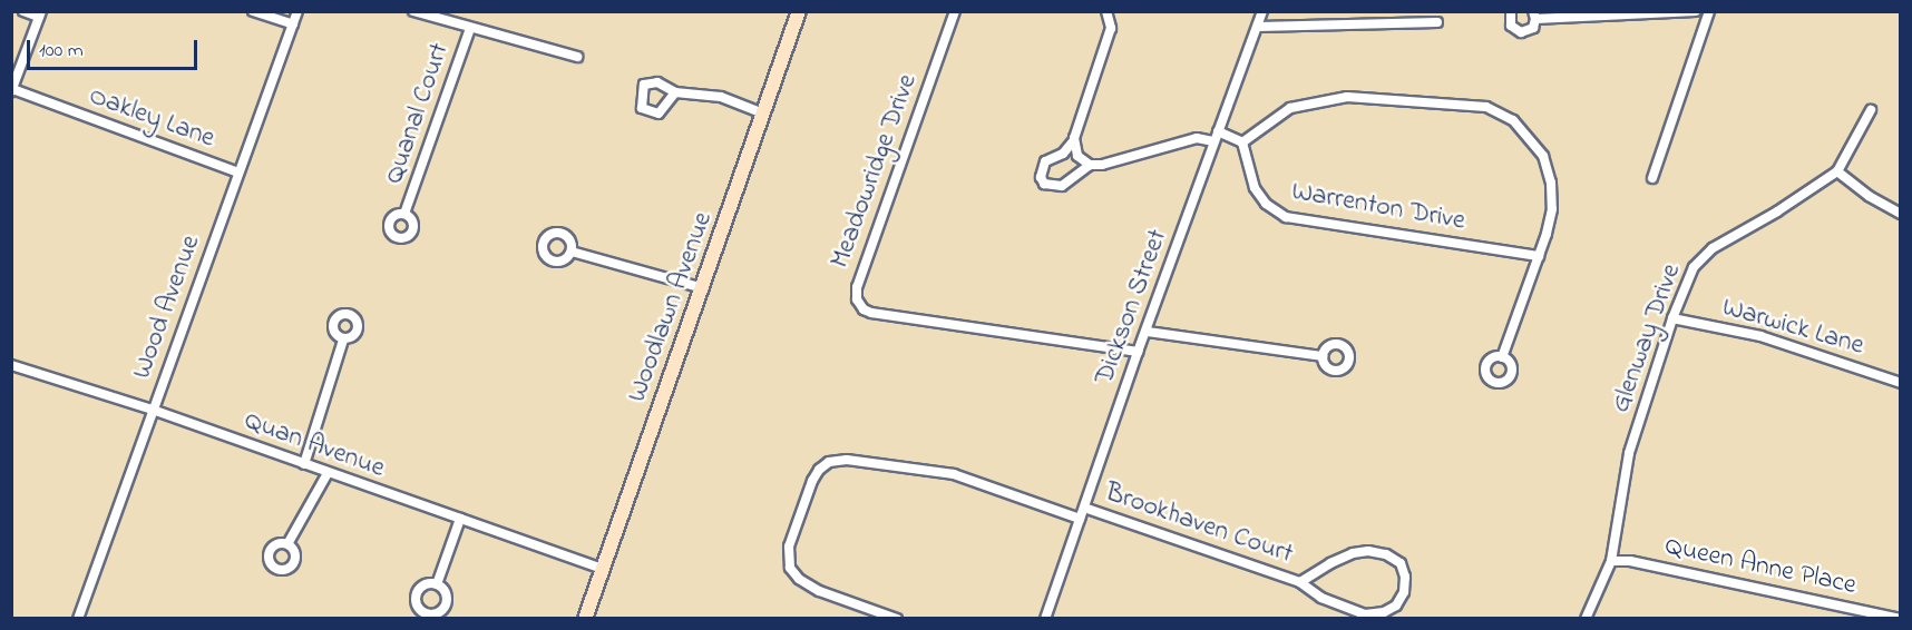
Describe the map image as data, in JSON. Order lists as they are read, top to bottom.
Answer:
{
  "streets": {
    "street": [
      "Quanal Court",
      "Oakley Lane",
      "Meadowridge Drive",
      "Warrenton Drive",
      "Wood Avenue",
      "Woodlawn Avenue",
      "Dickson Street",
      "Warwick Lane",
      "Glenway Drive",
      "Quan Avenue",
      "Brookhaven Court",
      "Queen Anne Place"
    ]
  },
  "crossings": [
    ["Oakley Lane", "Wood Avenue"],
    ["Meadowridge Drive", "Dickson Street"],
    ["Wood Avenue", "Quan Avenue"],
    ["Woodlawn Avenue", "Quan Avenue"],
    ["Dickson Street", "Brookhaven Court"],
    ["Warwick Lane", "Glenway Drive"],
    ["Glenway Drive", "Queen Anne Place"]
  ],
  "scale_bar": "100 m"
}
